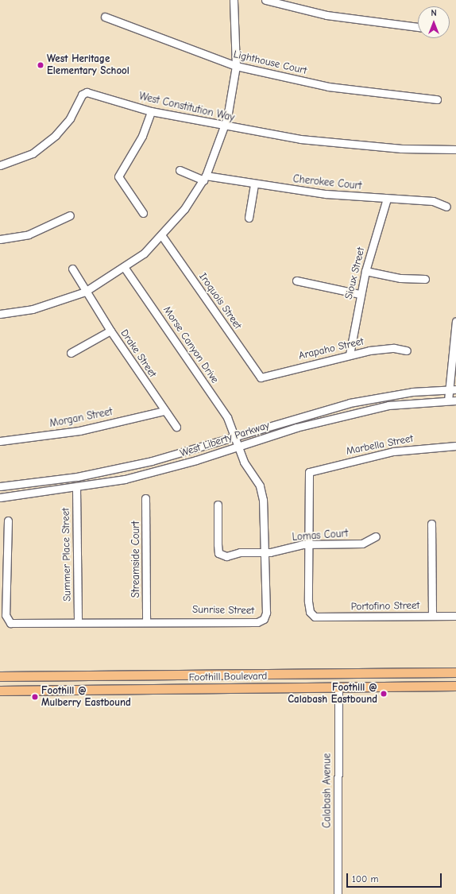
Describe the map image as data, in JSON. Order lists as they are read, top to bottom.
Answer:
{
  "streets": {
    "main road": ["Foothill Boulevard"],
    "street": [
      "Lighthouse Court",
      "West Constitution Way",
      "Cherokee Court",
      "Sioux Street",
      "Iroquois Street",
      "Morse Canyon Drive",
      "Arapaho Street",
      "Drake Street",
      "Morgan Street",
      "West Liberty Parkway",
      "Marbella Street",
      "Lomas Court",
      "Summer Place Street",
      "Streamside Court",
      "Portofino Street",
      "Sunrise Street",
      "Calabash Avenue"
    ]
  },
  "crossings": [
    ["Cherokee Court", "Sioux Street"],
    ["Sioux Street", "Arapaho Street"],
    ["Iroquois Street", "Arapaho Street"],
    ["Morse Canyon Drive", "West Liberty Parkway"],
    ["Morse Canyon Drive", "Sunrise Street"],
    ["Drake Street", "Morgan Street"],
    ["West Liberty Parkway", "Summer Place Street"],
    ["West Liberty Parkway", "Sunrise Street"],
    ["Marbella Street", "Lomas Court"],
    ["Marbella Street", "Portofino Street"],
    ["Lomas Court", "Portofino Street"],
    ["Lomas Court", "Sunrise Street"],
    ["Summer Place Street", "Sunrise Street"],
    ["Streamside Court", "Sunrise Street"],
    ["Foothill Boulevard", "Calabash Avenue"]
  ],
  "places": ["West Heritage Elementary School", "Foothill @ Calabash Eastbound", "Foothill @ Mulberry Eastbound"],
  "scale_bar": "100 m",
  "north": "top"
}
